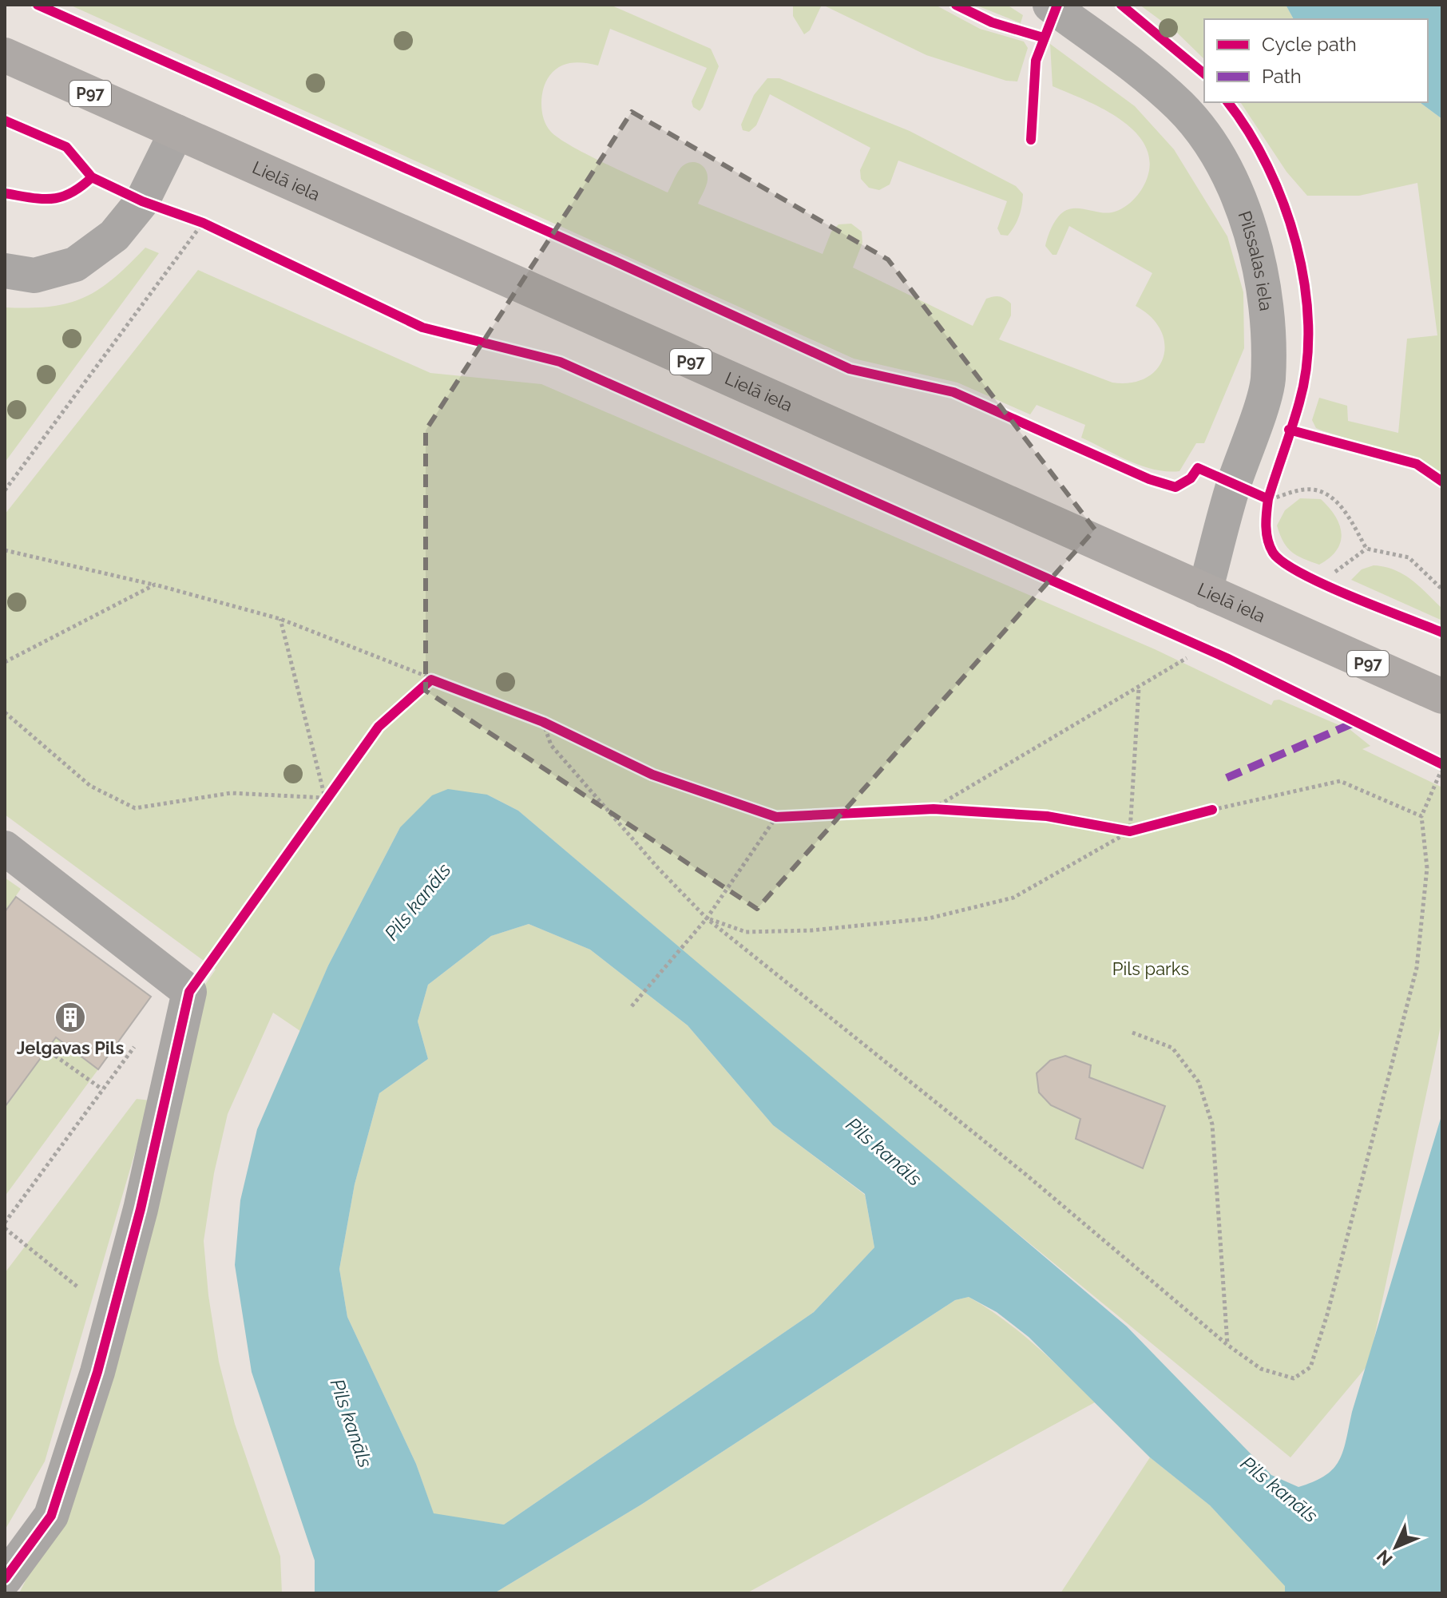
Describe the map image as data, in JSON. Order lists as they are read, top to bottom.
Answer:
{
  "streets": {
    "main road": ["P97", "Lielā iela"],
    "street": ["Pilssalas iela"]
  },
  "crossings": [
    ["Lielā iela", "Pilssalas iela"]
  ],
  "water": ["Pils kanāls"],
  "parks": ["Pils parks"],
  "places": {
    "building": ["Jelgavas Pils"]
  },
  "legend": ["Cycle path", "Path"],
  "north": "bottom left"
}
